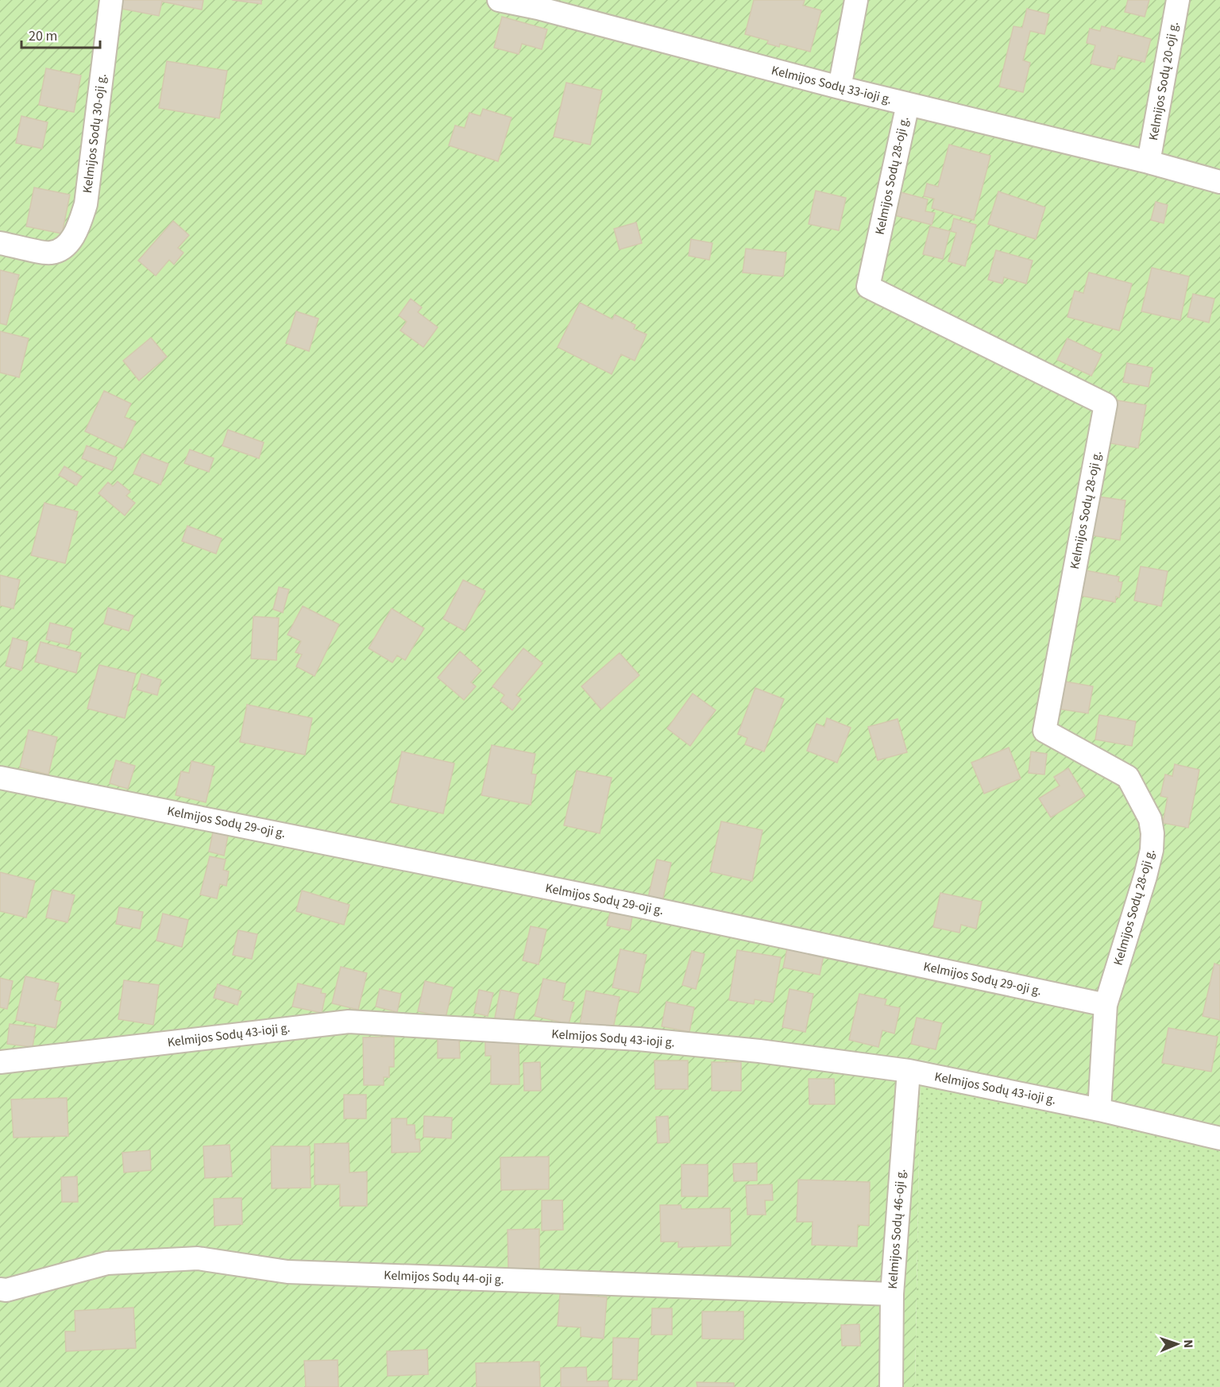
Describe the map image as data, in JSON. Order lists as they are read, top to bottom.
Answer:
{
  "streets": {
    "street": [
      "Kelmijos Sodų 20-oji g.",
      "Kelmijos Sodų 33-ioji g.",
      "Kelmijos Sodų 30-oji g.",
      "Kelmijos Sodų 28-oji g.",
      "Kelmijos Sodų 29-oji g.",
      "Kelmijos Sodų 43-ioji g.",
      "Kelmijos Sodų 46-oji g.",
      "Kelmijos Sodų 44-oji g."
    ]
  },
  "crossings": [
    ["Kelmijos Sodų 20-oji g.", "Kelmijos Sodų 33-ioji g."],
    ["Kelmijos Sodų 33-ioji g.", "Kelmijos Sodų 28-oji g."],
    ["Kelmijos Sodų 28-oji g.", "Kelmijos Sodų 29-oji g."],
    ["Kelmijos Sodų 43-ioji g.", "Kelmijos Sodų 46-oji g."],
    ["Kelmijos Sodų 46-oji g.", "Kelmijos Sodų 44-oji g."]
  ],
  "scale_bar": "20 m",
  "north": "right"
}
